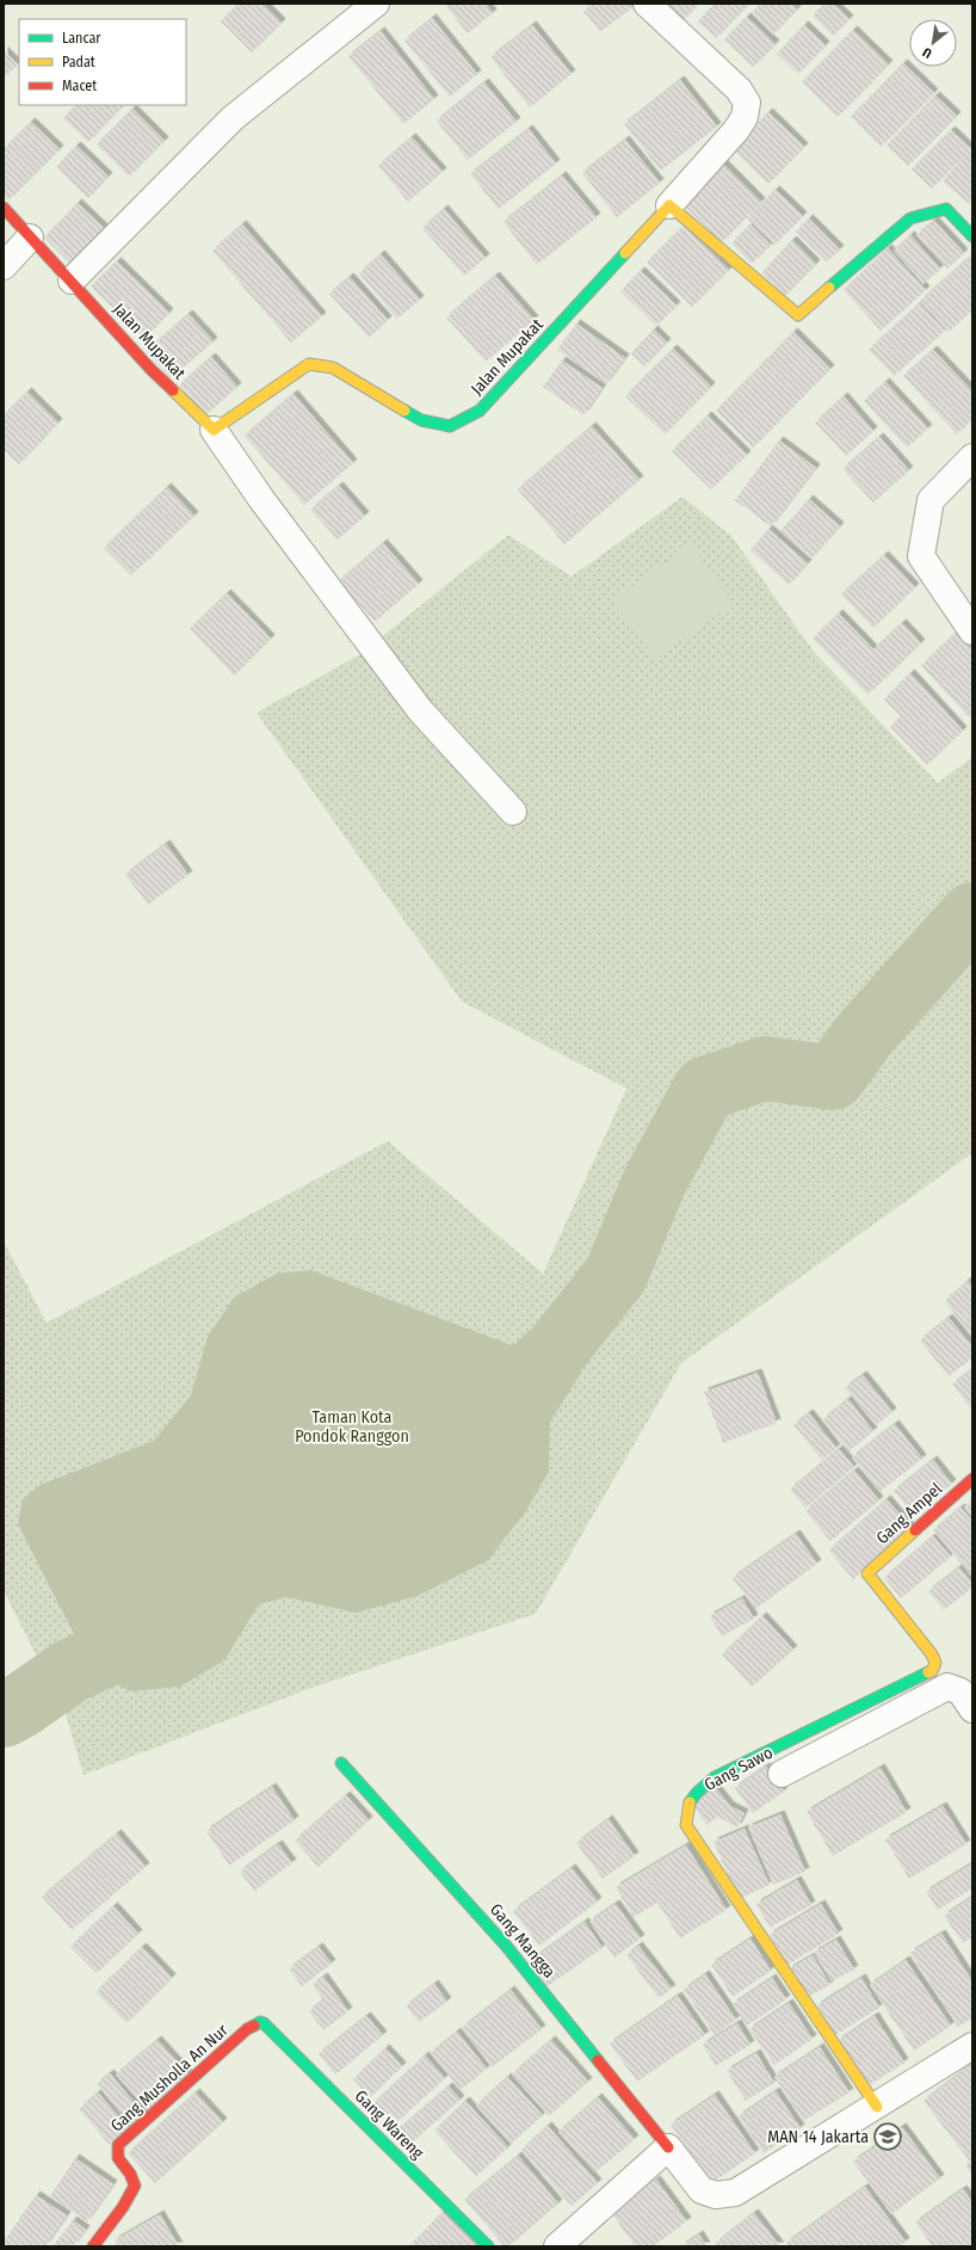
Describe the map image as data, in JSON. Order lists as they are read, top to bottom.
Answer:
{
  "streets": {
    "street": [
      "Jalan Mupakat",
      "Gang Ampel",
      "Gang Sawo",
      "Gang Mangga",
      "Gang Musholla An Nur",
      "Gang Wareng"
    ]
  },
  "crossings": [
    ["Gang Ampel", "Gang Sawo"],
    ["Gang Musholla An Nur", "Gang Wareng"]
  ],
  "parks": ["Taman Kota Pondok Ranggon"],
  "places": {
    "school or university": ["MAN 14 Jakarta"]
  },
  "legend": ["Lancar", "Padat", "Macet"],
  "north": "bottom left"
}
